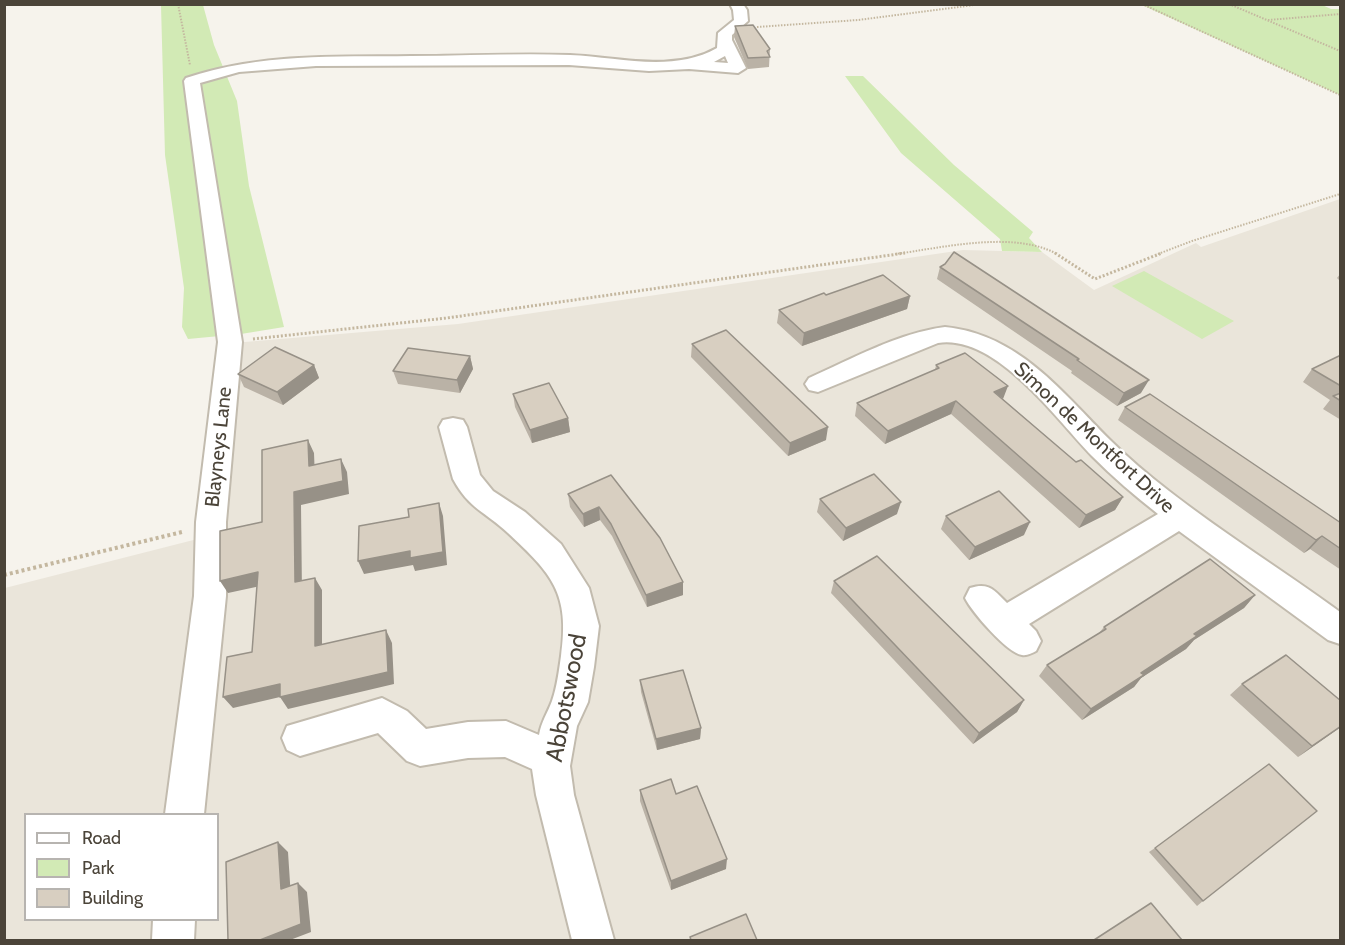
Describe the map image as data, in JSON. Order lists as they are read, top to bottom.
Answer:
{
  "streets": {
    "street": ["Simon de Montfort Drive", "Blayneys Lane", "Abbotswood"]
  },
  "legend": ["Road", "Park", "Building"]
}
